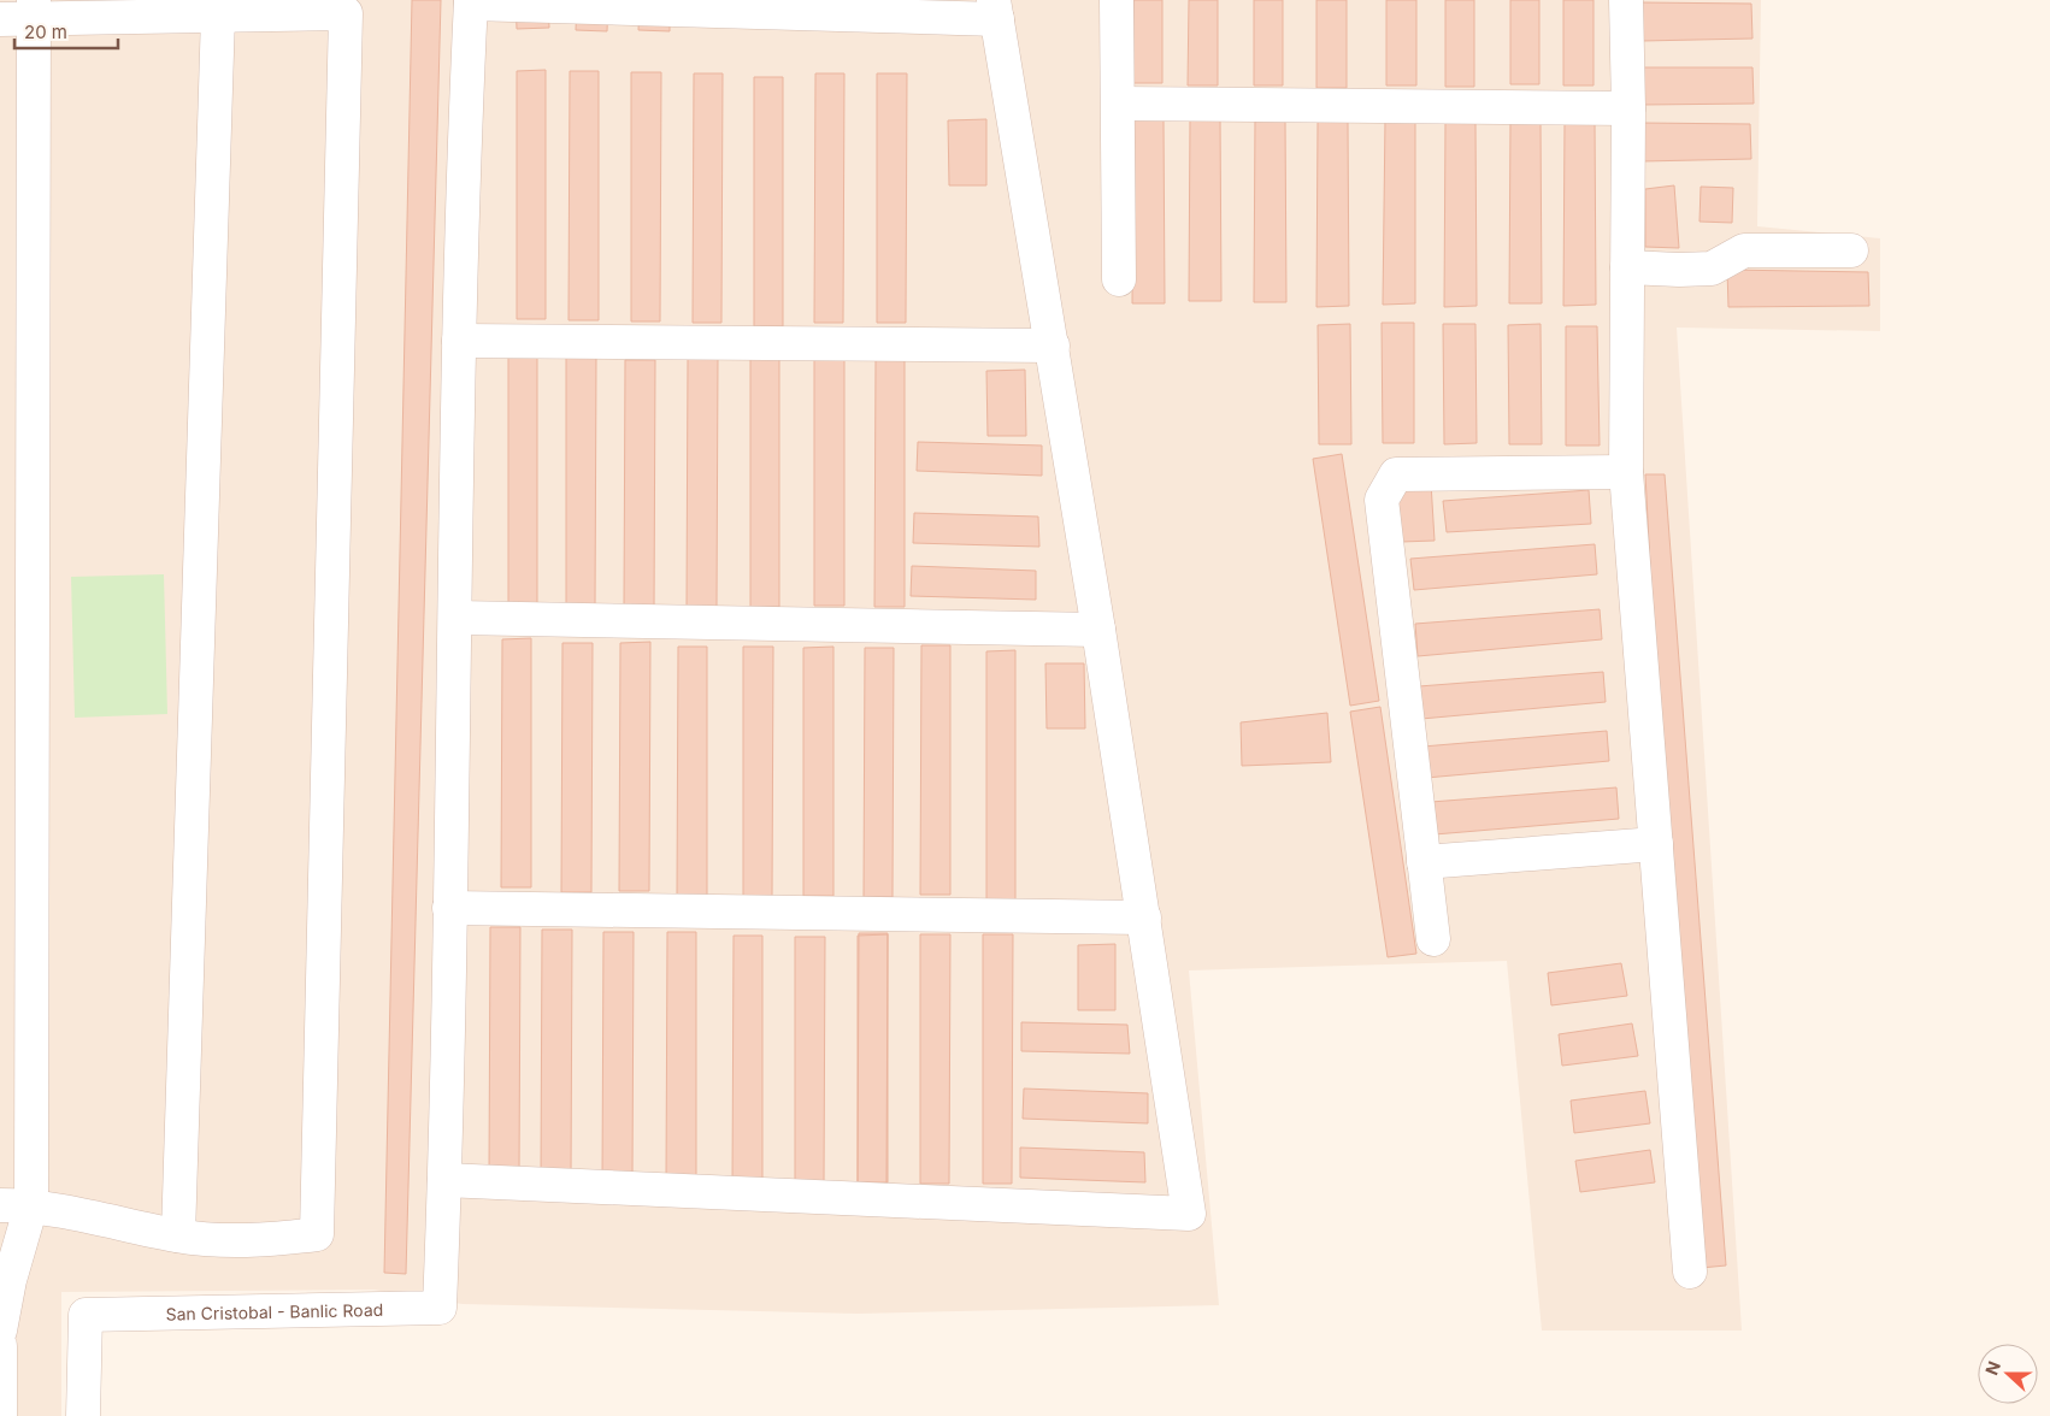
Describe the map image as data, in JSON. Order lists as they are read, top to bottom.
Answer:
{
  "streets": {
    "street": ["San Cristobal - Banlic Road"]
  },
  "scale_bar": "20 m",
  "north": "left"
}
